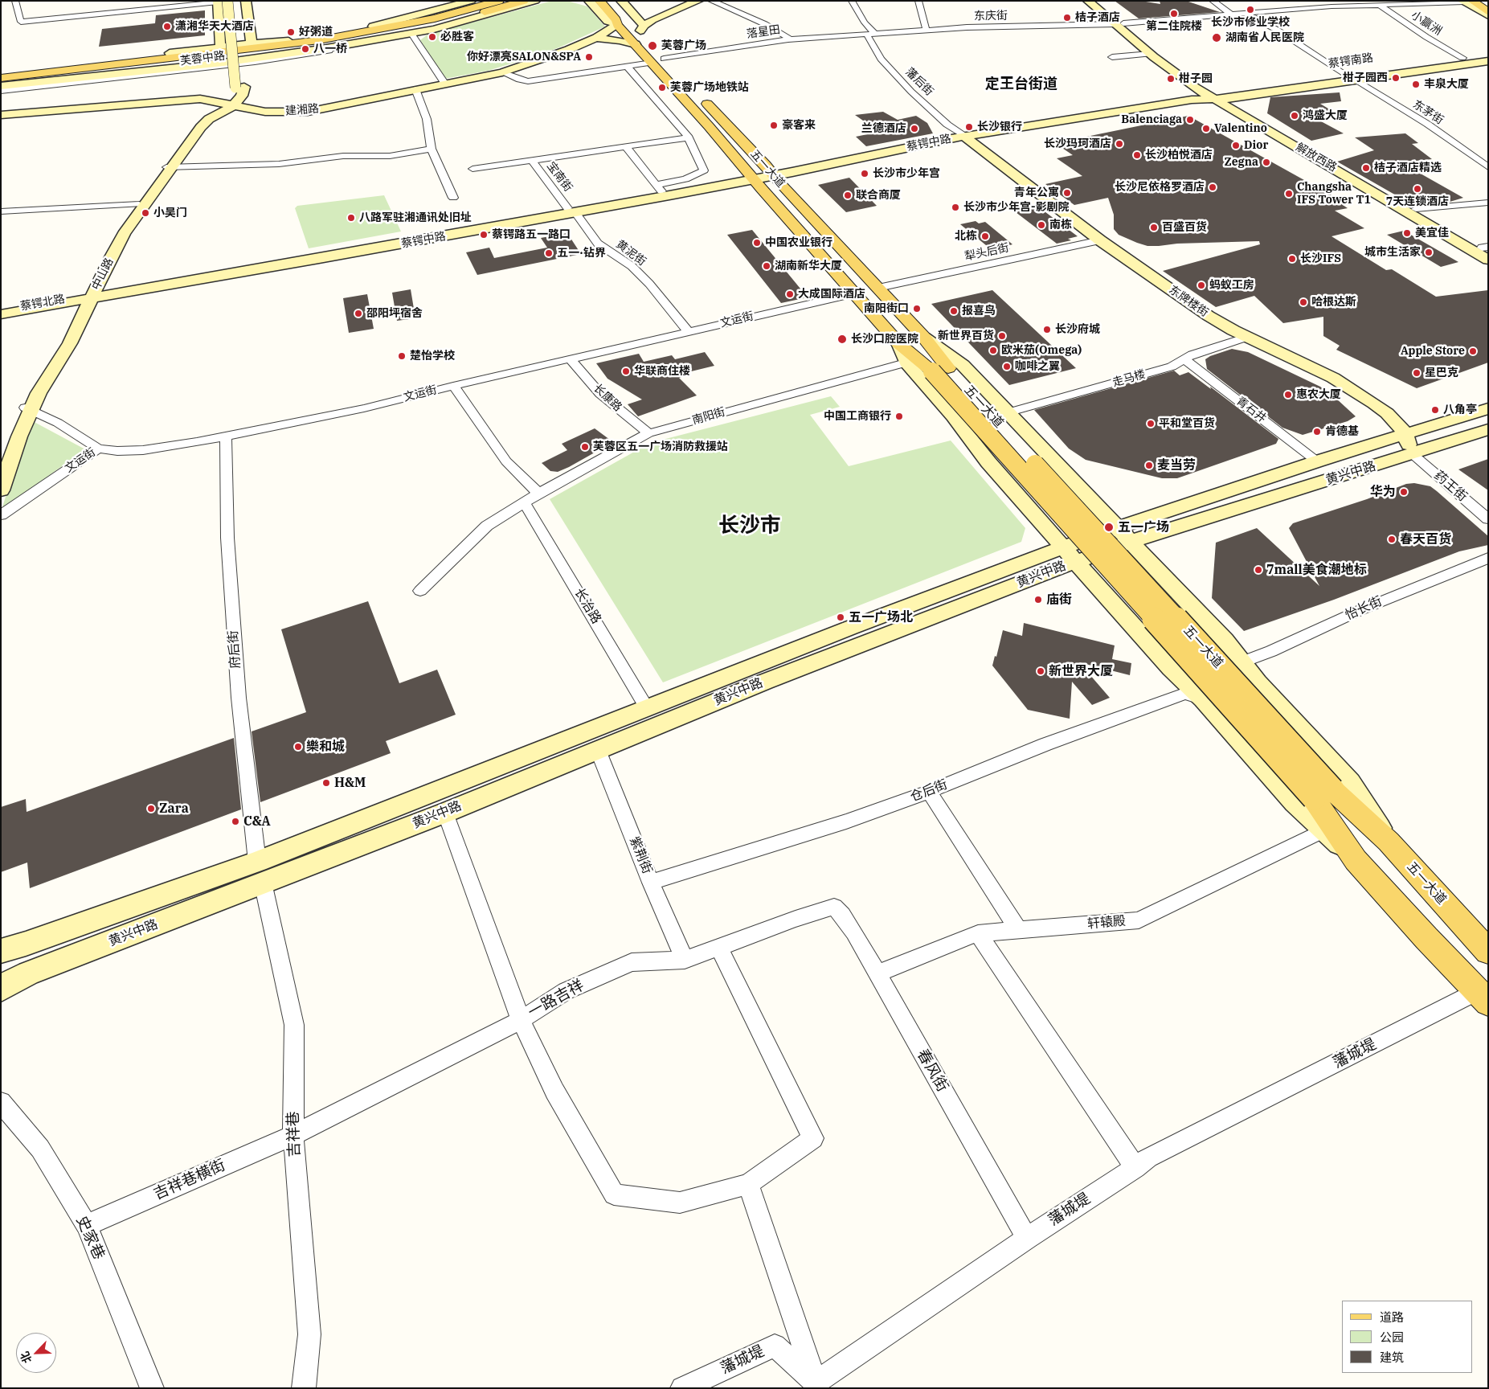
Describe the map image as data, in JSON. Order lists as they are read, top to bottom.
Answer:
{
  "streets": {
    "main road": [
      "芙蓉中路",
      "蔡锷南路",
      "建湘路",
      "蔡锷中路",
      "解放西路",
      "五一大道",
      "中山路",
      "东牌楼街",
      "蔡锷北路",
      "黄兴中路"
    ],
    "street": [
      "东庆街",
      "小赢洲",
      "落星田",
      "藩后街",
      "东茅街",
      "宝南街",
      "犁头后街",
      "黄泥街",
      "文运街",
      "走马楼",
      "长康路",
      "青石井",
      "南阳街",
      "药王街",
      "长治路",
      "怡长街",
      "府后街",
      "仓后街",
      "紫荆街",
      "轩辕殿",
      "一路吉祥",
      "藩城堤",
      "春风街",
      "吉祥巷",
      "吉祥巷横街",
      "史家巷"
    ]
  },
  "crossings": [
    ["东庆街", "小赢洲"],
    ["东庆街", "落星田"],
    ["东庆街", "藩后街"],
    ["东庆街", "东茅街"],
    ["东庆街", "解放西路"],
    ["小赢洲", "蔡锷南路"],
    ["落星田", "藩后街"],
    ["落星田", "建湘路"],
    ["落星田", "五一大道"],
    ["蔡锷南路", "东茅街"],
    ["蔡锷南路", "蔡锷中路"],
    ["蔡锷南路", "解放西路"],
    ["藩后街", "蔡锷中路"],
    ["藩后街", "东牌楼街"],
    ["建湘路", "五一大道"],
    ["建湘路", "中山路"],
    ["蔡锷中路", "解放西路"],
    ["蔡锷中路", "五一大道"],
    ["蔡锷中路", "宝南街"],
    ["蔡锷中路", "黄泥街"],
    ["蔡锷中路", "中山路"],
    ["蔡锷中路", "东牌楼街"],
    ["蔡锷中路", "蔡锷北路"],
    ["五一大道", "犁头后街"],
    ["五一大道", "文运街"],
    ["五一大道", "走马楼"],
    ["五一大道", "南阳街"],
    ["五一大道", "黄兴中路"],
    ["五一大道", "怡长街"],
    ["五一大道", "仓后街"],
    ["五一大道", "轩辕殿"],
    ["五一大道", "藩城堤"],
    ["宝南街", "黄泥街"],
    ["犁头后街", "东牌楼街"],
    ["黄泥街", "文运街"],
    ["中山路", "蔡锷北路"],
    ["东牌楼街", "走马楼"],
    ["东牌楼街", "黄兴中路"],
    ["东牌楼街", "药王街"],
    ["文运街", "长康路"],
    ["文运街", "府后街"],
    ["走马楼", "青石井"],
    ["长康路", "南阳街"],
    ["青石井", "黄兴中路"],
    ["南阳街", "长治路"],
    ["黄兴中路", "药王街"],
    ["黄兴中路", "长治路"],
    ["黄兴中路", "府后街"],
    ["黄兴中路", "紫荆街"],
    ["黄兴中路", "吉祥巷"],
    ["府后街", "吉祥巷"],
    ["仓后街", "紫荆街"],
    ["紫荆街", "一路吉祥"],
    ["轩辕殿", "春风街"],
    ["一路吉祥", "春风街"],
    ["一路吉祥", "吉祥巷"],
    ["一路吉祥", "吉祥巷横街"],
    ["藩城堤", "春风街"],
    ["吉祥巷", "吉祥巷横街"],
    ["吉祥巷横街", "史家巷"]
  ],
  "districts": ["定王台街道", "长沙市"],
  "places": [
    "长沙市修业学校",
    "第二住院楼",
    "桔子酒店",
    "潇湘华天大酒店",
    "好粥道",
    "必胜客",
    "湖南省人民医院",
    "芙蓉广场",
    "八一桥",
    "你好漂亮SALON&SPA",
    "柑子园西",
    "柑子园",
    "丰泉大厦",
    "芙蓉广场地铁站",
    "鸿盛大厦",
    "Balenciaga",
    "豪客来",
    "长沙银行",
    "兰德酒店",
    "Valentino",
    "长沙玛珂酒店",
    "Dior",
    "长沙柏悦酒店",
    "Zegna",
    "桔子酒店精选",
    "长沙市少年宫",
    "长沙尼依格罗酒店",
    "7天连锁酒店",
    "青年公寓",
    "Changsha IFS Tower T1",
    "联合商厦",
    "长沙市少年宫-影剧院",
    "小吴门",
    "八路军驻湘通讯处旧址",
    "南栋",
    "百盛百货",
    "美宜佳",
    "蔡锷路五一路口",
    "北栋",
    "中国农业银行",
    "城市生活家",
    "五一·钻界",
    "长沙IFS",
    "湖南新华大厦",
    "蚂蚁工房",
    "大成国际酒店",
    "哈根达斯",
    "南阳街口",
    "报喜鸟",
    "邵阳坪宿舍",
    "长沙府城",
    "新世界百货",
    "长沙口腔医院",
    "欧米茄(Omega)",
    "Apple Store",
    "楚怡学校",
    "咖啡之翼",
    "华联商住楼",
    "星巴克",
    "惠农大厦",
    "八角亭",
    "中国工商银行",
    "平和堂百货",
    "肯德基",
    "芙蓉区五一广场消防救援站",
    "麦当劳",
    "华为",
    "五一广场",
    "春天百货",
    "7mall美食潮地标",
    "庙街",
    "五一广场北",
    "新世界大厦",
    "樂和城",
    "H&M",
    "Zara",
    "C&A"
  ],
  "legend": ["道路", "公园", "建筑"],
  "north": "bottom left"
}
